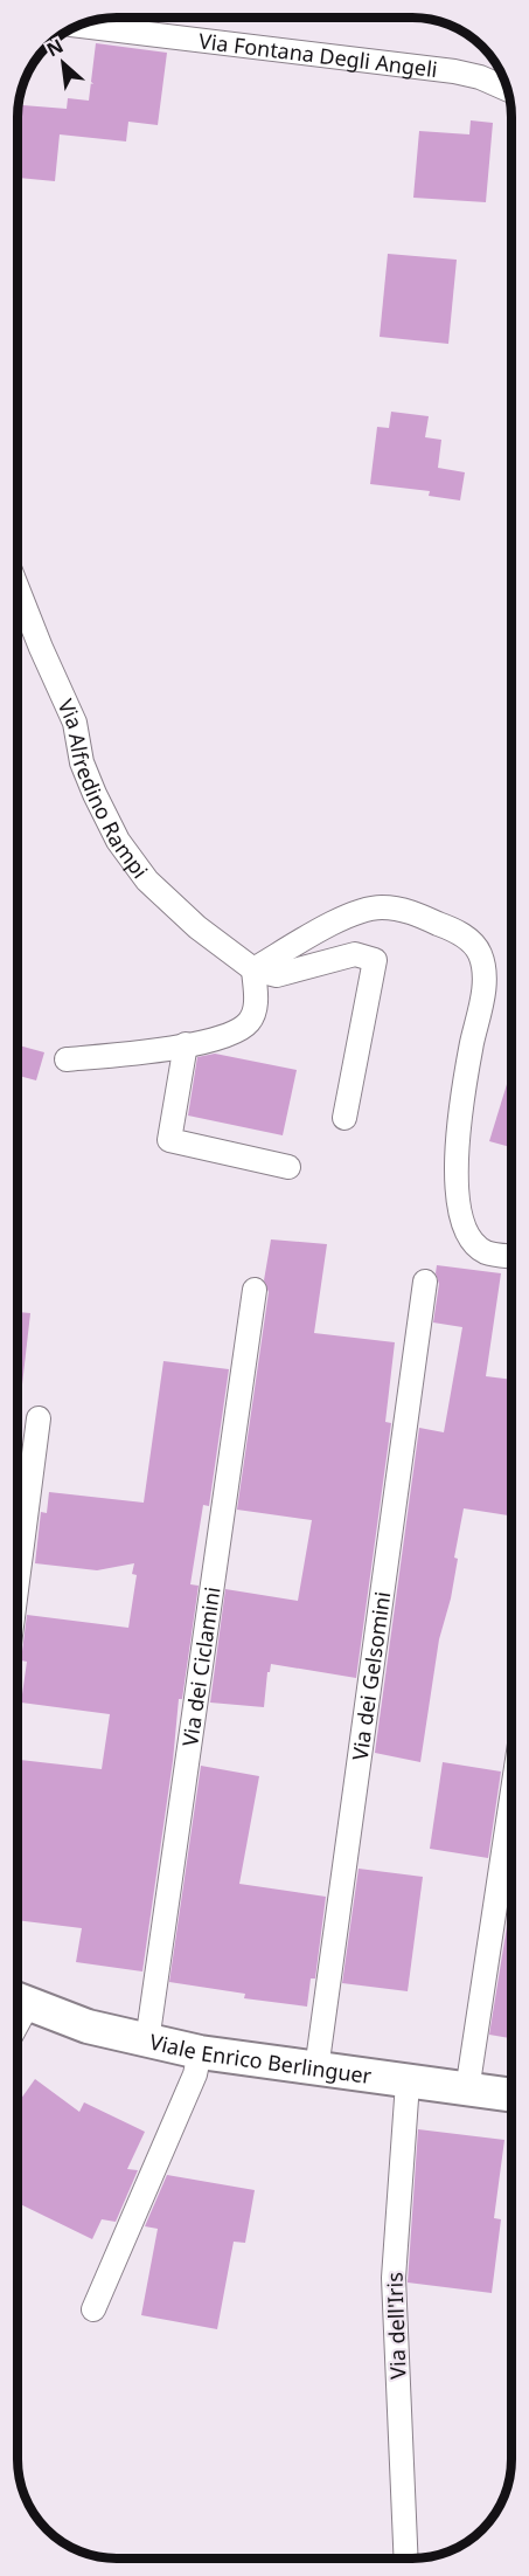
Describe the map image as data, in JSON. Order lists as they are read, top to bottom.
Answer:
{
  "streets": {
    "main road": ["Viale Enrico Berlinguer"],
    "street": [
      "Via Fontana Degli Angeli",
      "Via Alfredino Rampi",
      "Via dei Ciclamini",
      "Via dei Gelsomini",
      "Via dell'Iris"
    ]
  },
  "crossings": [
    ["Via dei Ciclamini", "Viale Enrico Berlinguer"],
    ["Via dei Gelsomini", "Viale Enrico Berlinguer"],
    ["Viale Enrico Berlinguer", "Via dell'Iris"]
  ],
  "north": "top left"
}
